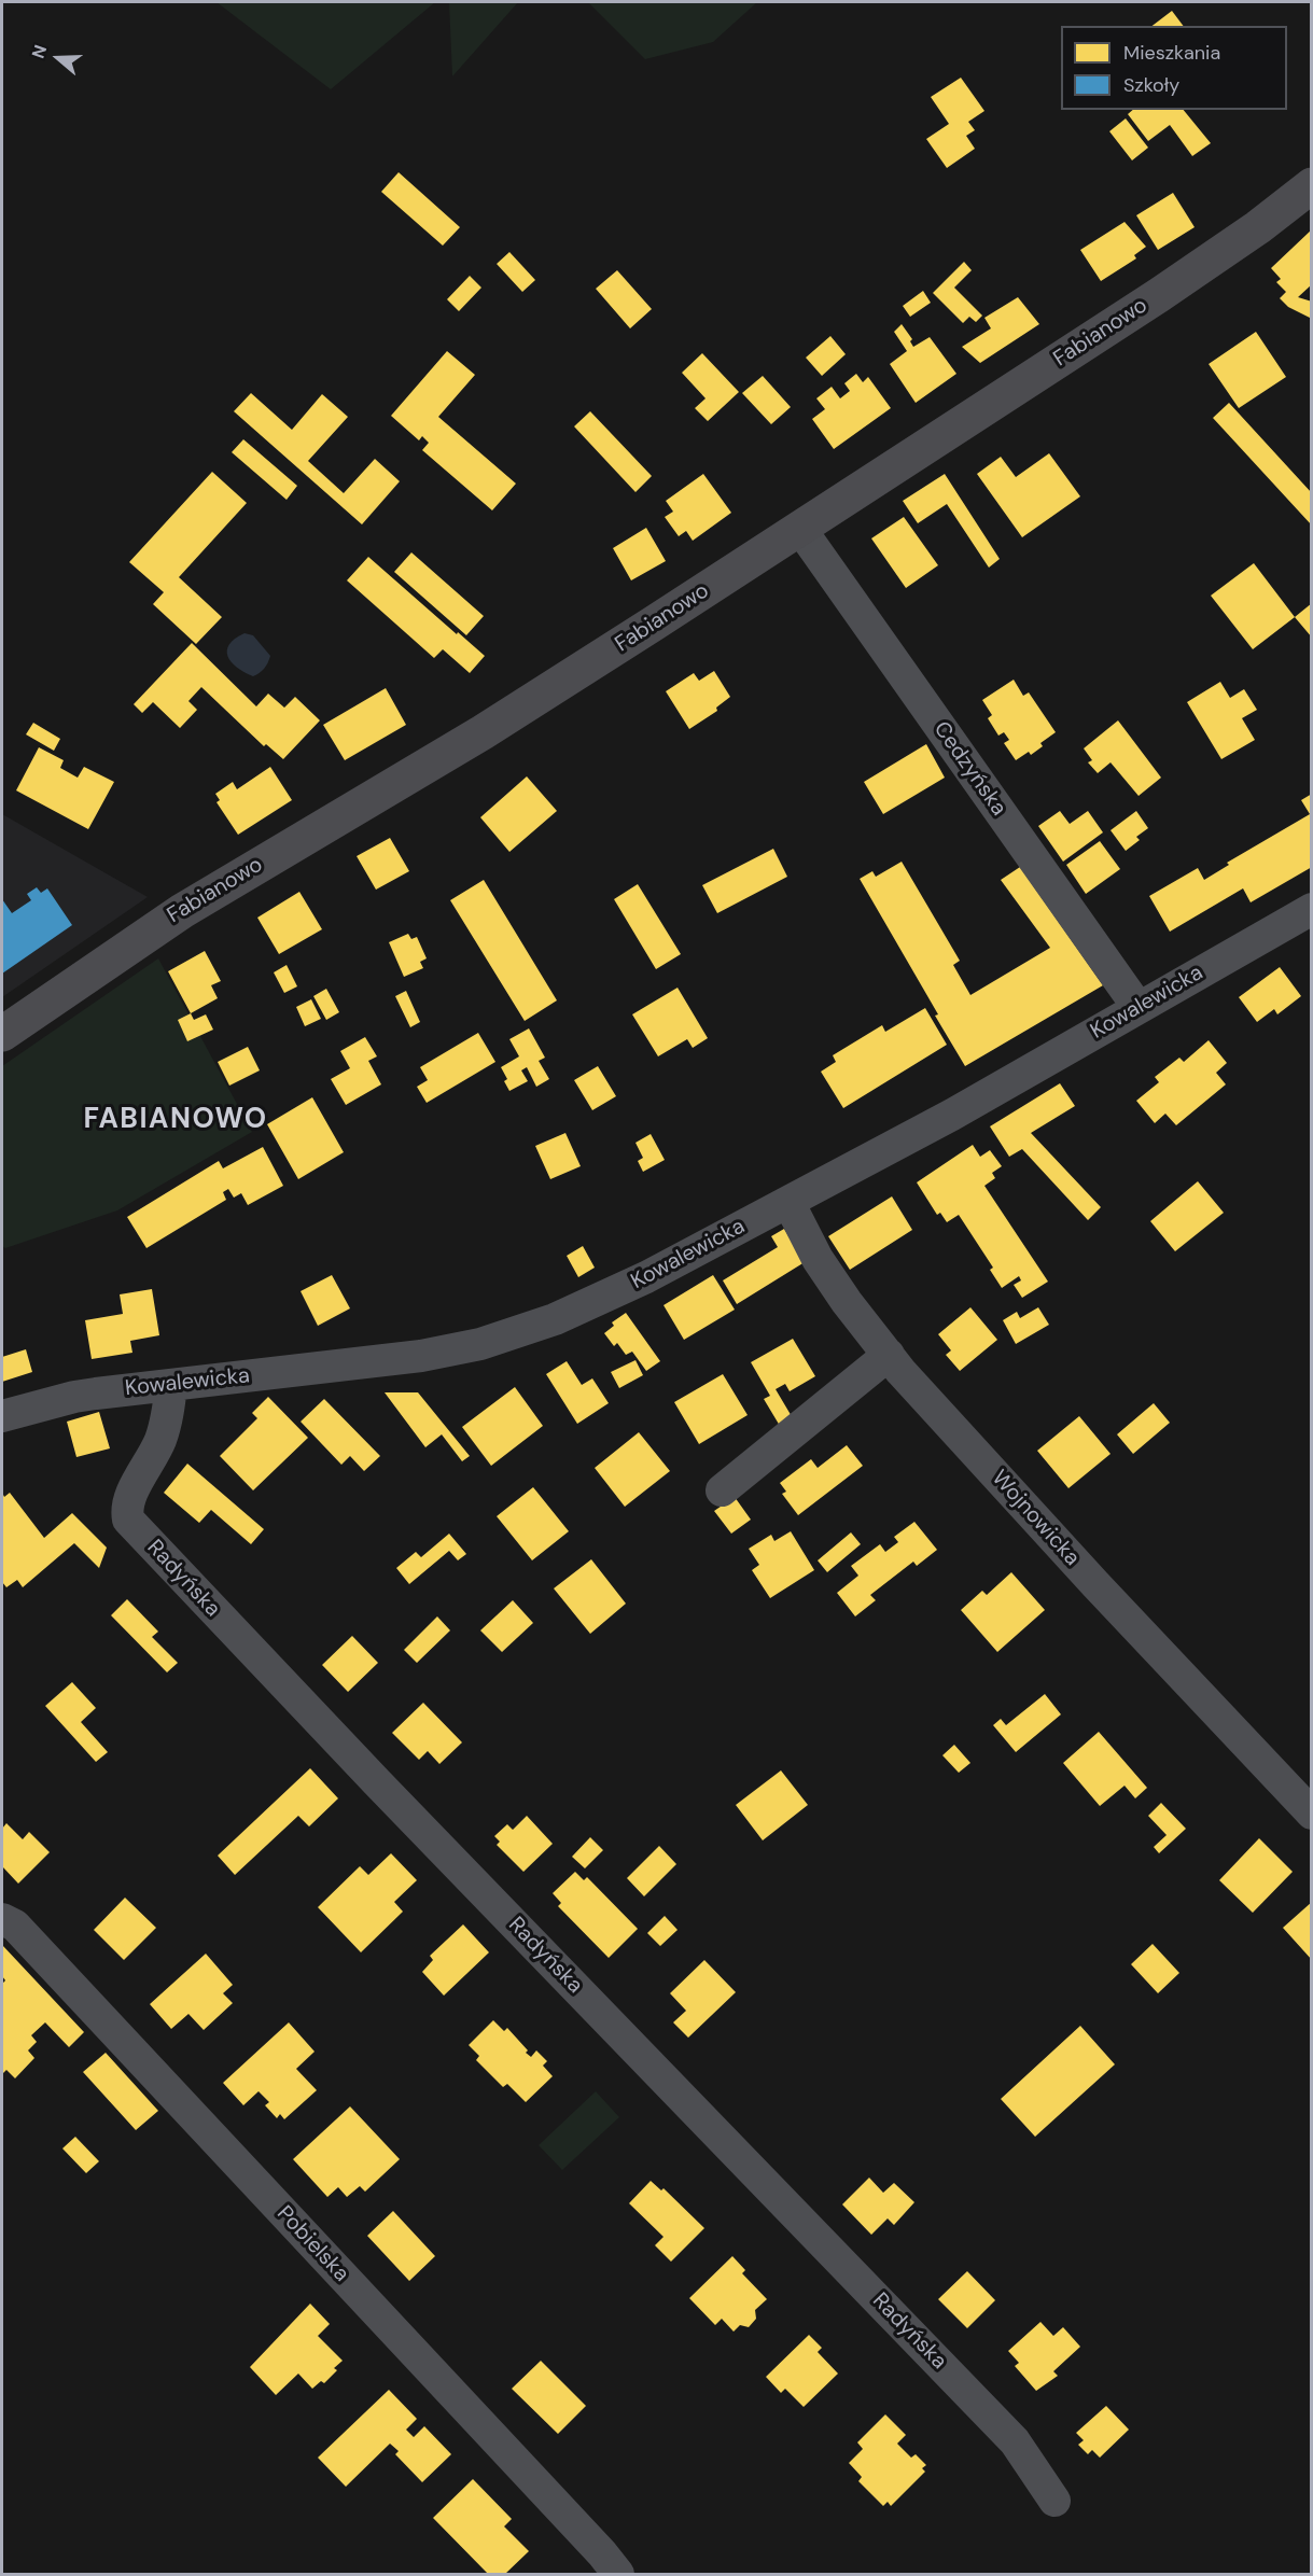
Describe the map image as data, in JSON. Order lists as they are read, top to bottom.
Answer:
{
  "streets": {
    "street": [
      "Fabianowo",
      "Cedzyńska",
      "Kowalewicka",
      "Wojnowicka",
      "Radyńska",
      "Pobielska"
    ]
  },
  "crossings": [
    ["Fabianowo", "Cedzyńska"],
    ["Cedzyńska", "Kowalewicka"],
    ["Kowalewicka", "Wojnowicka"],
    ["Kowalewicka", "Radyńska"]
  ],
  "districts": ["FABIANOWO"],
  "legend": ["Mieszkania", "Szkoły"],
  "north": "left"
}
